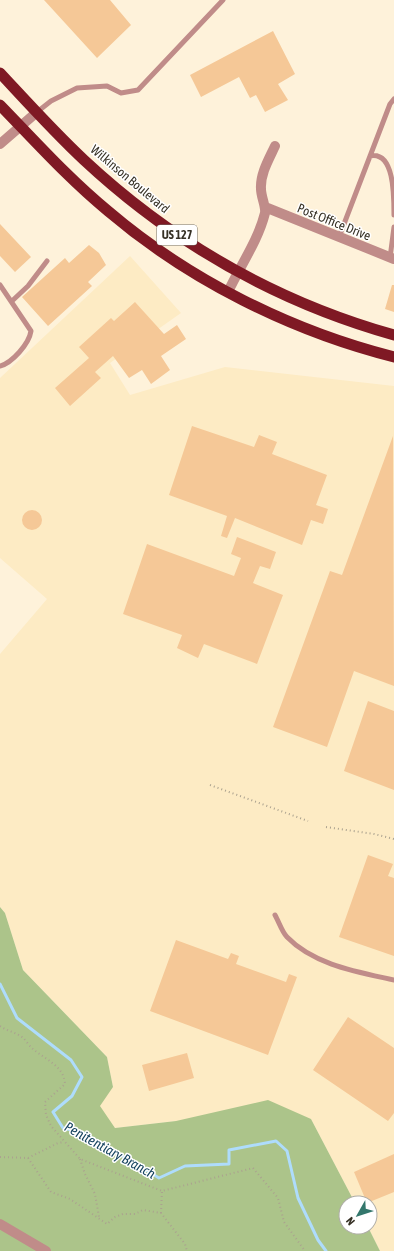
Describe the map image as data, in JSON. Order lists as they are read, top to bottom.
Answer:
{
  "streets": {
    "highway": ["Wilkinson Boulevard", "US 127"],
    "street": ["Post Office Drive"]
  },
  "water": ["Penitentiary Branch"],
  "north": "bottom left"
}
